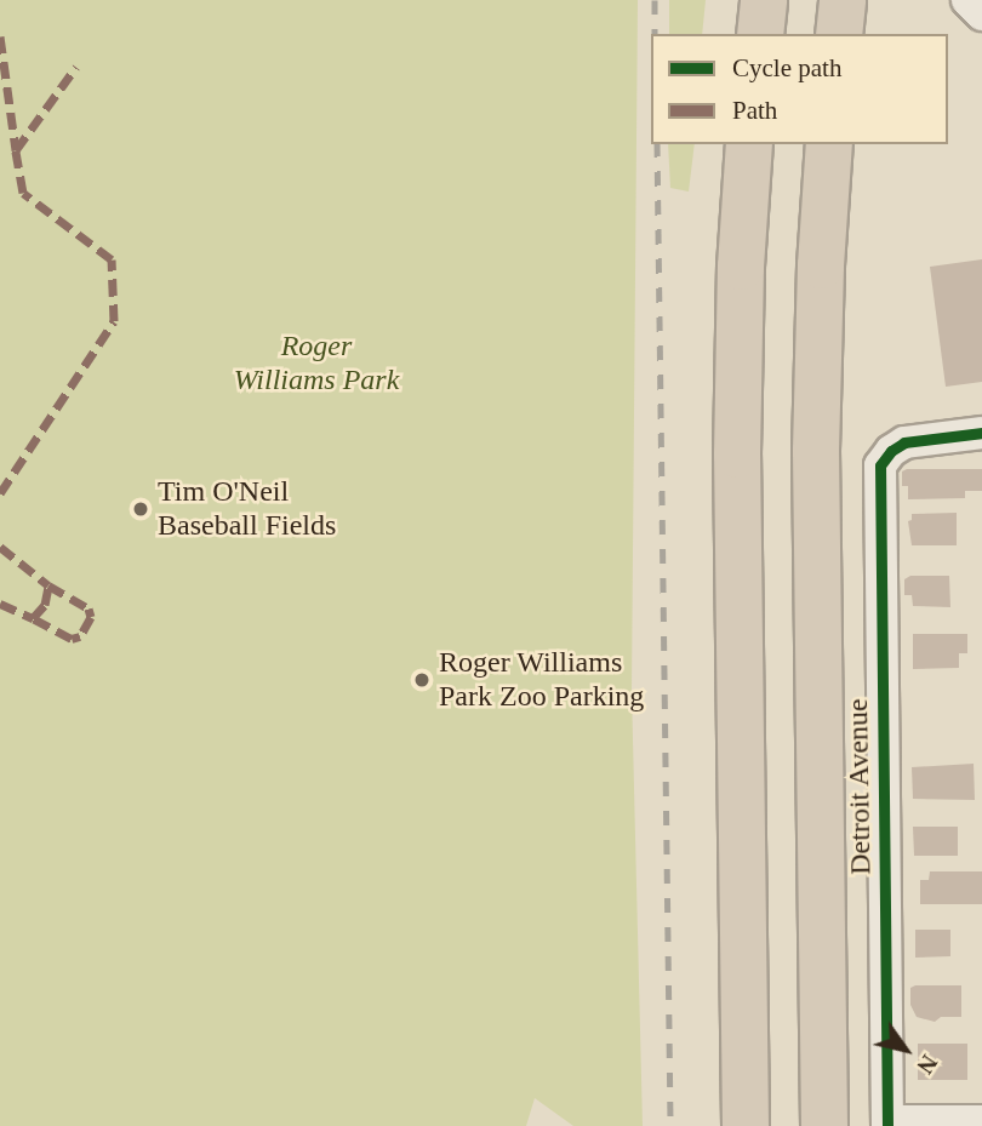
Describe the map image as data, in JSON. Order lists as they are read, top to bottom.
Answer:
{
  "streets": {
    "street": ["Detroit Avenue"]
  },
  "parks": ["Roger Williams Park"],
  "places": ["Tim O'Neil Baseball Fields", "Roger Williams Park Zoo Parking"],
  "legend": ["Cycle path", "Path"],
  "north": "bottom right"
}
